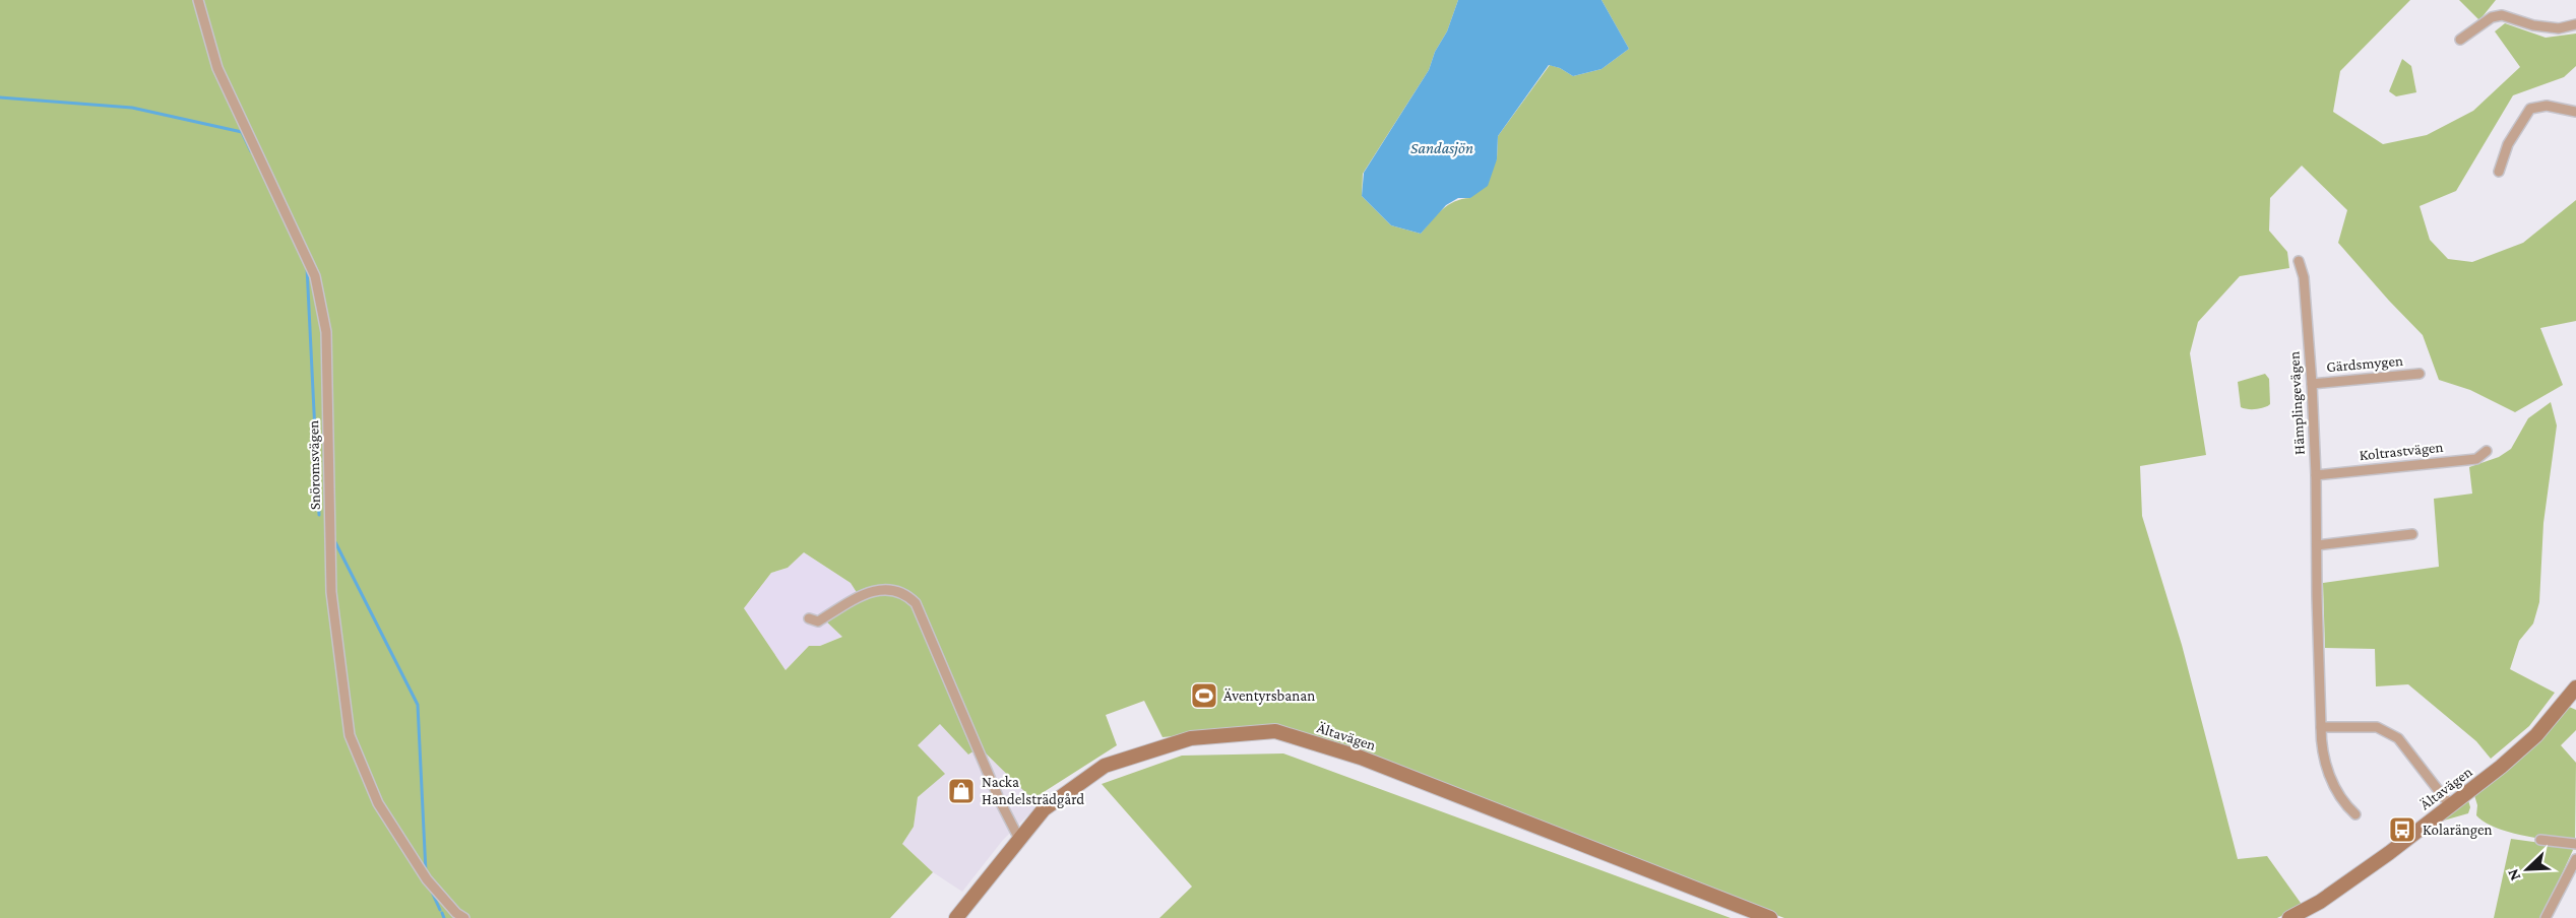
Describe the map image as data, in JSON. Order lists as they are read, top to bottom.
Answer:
{
  "streets": {
    "main road": ["Ältavägen"],
    "street": [
      "Gärdsmygen",
      "Hämplingevägen",
      "Koltrastvägen",
      "Snöromsvägen"
    ]
  },
  "crossings": [
    ["Gärdsmygen", "Hämplingevägen"],
    ["Hämplingevägen", "Koltrastvägen"]
  ],
  "water": ["Sandasjön"],
  "places": {
    "sports": ["Äventyrsbanan"],
    "shop": ["Nacka Handelsträdgård"],
    "bus stop": ["Kolarängen"]
  },
  "north": "bottom left"
}
